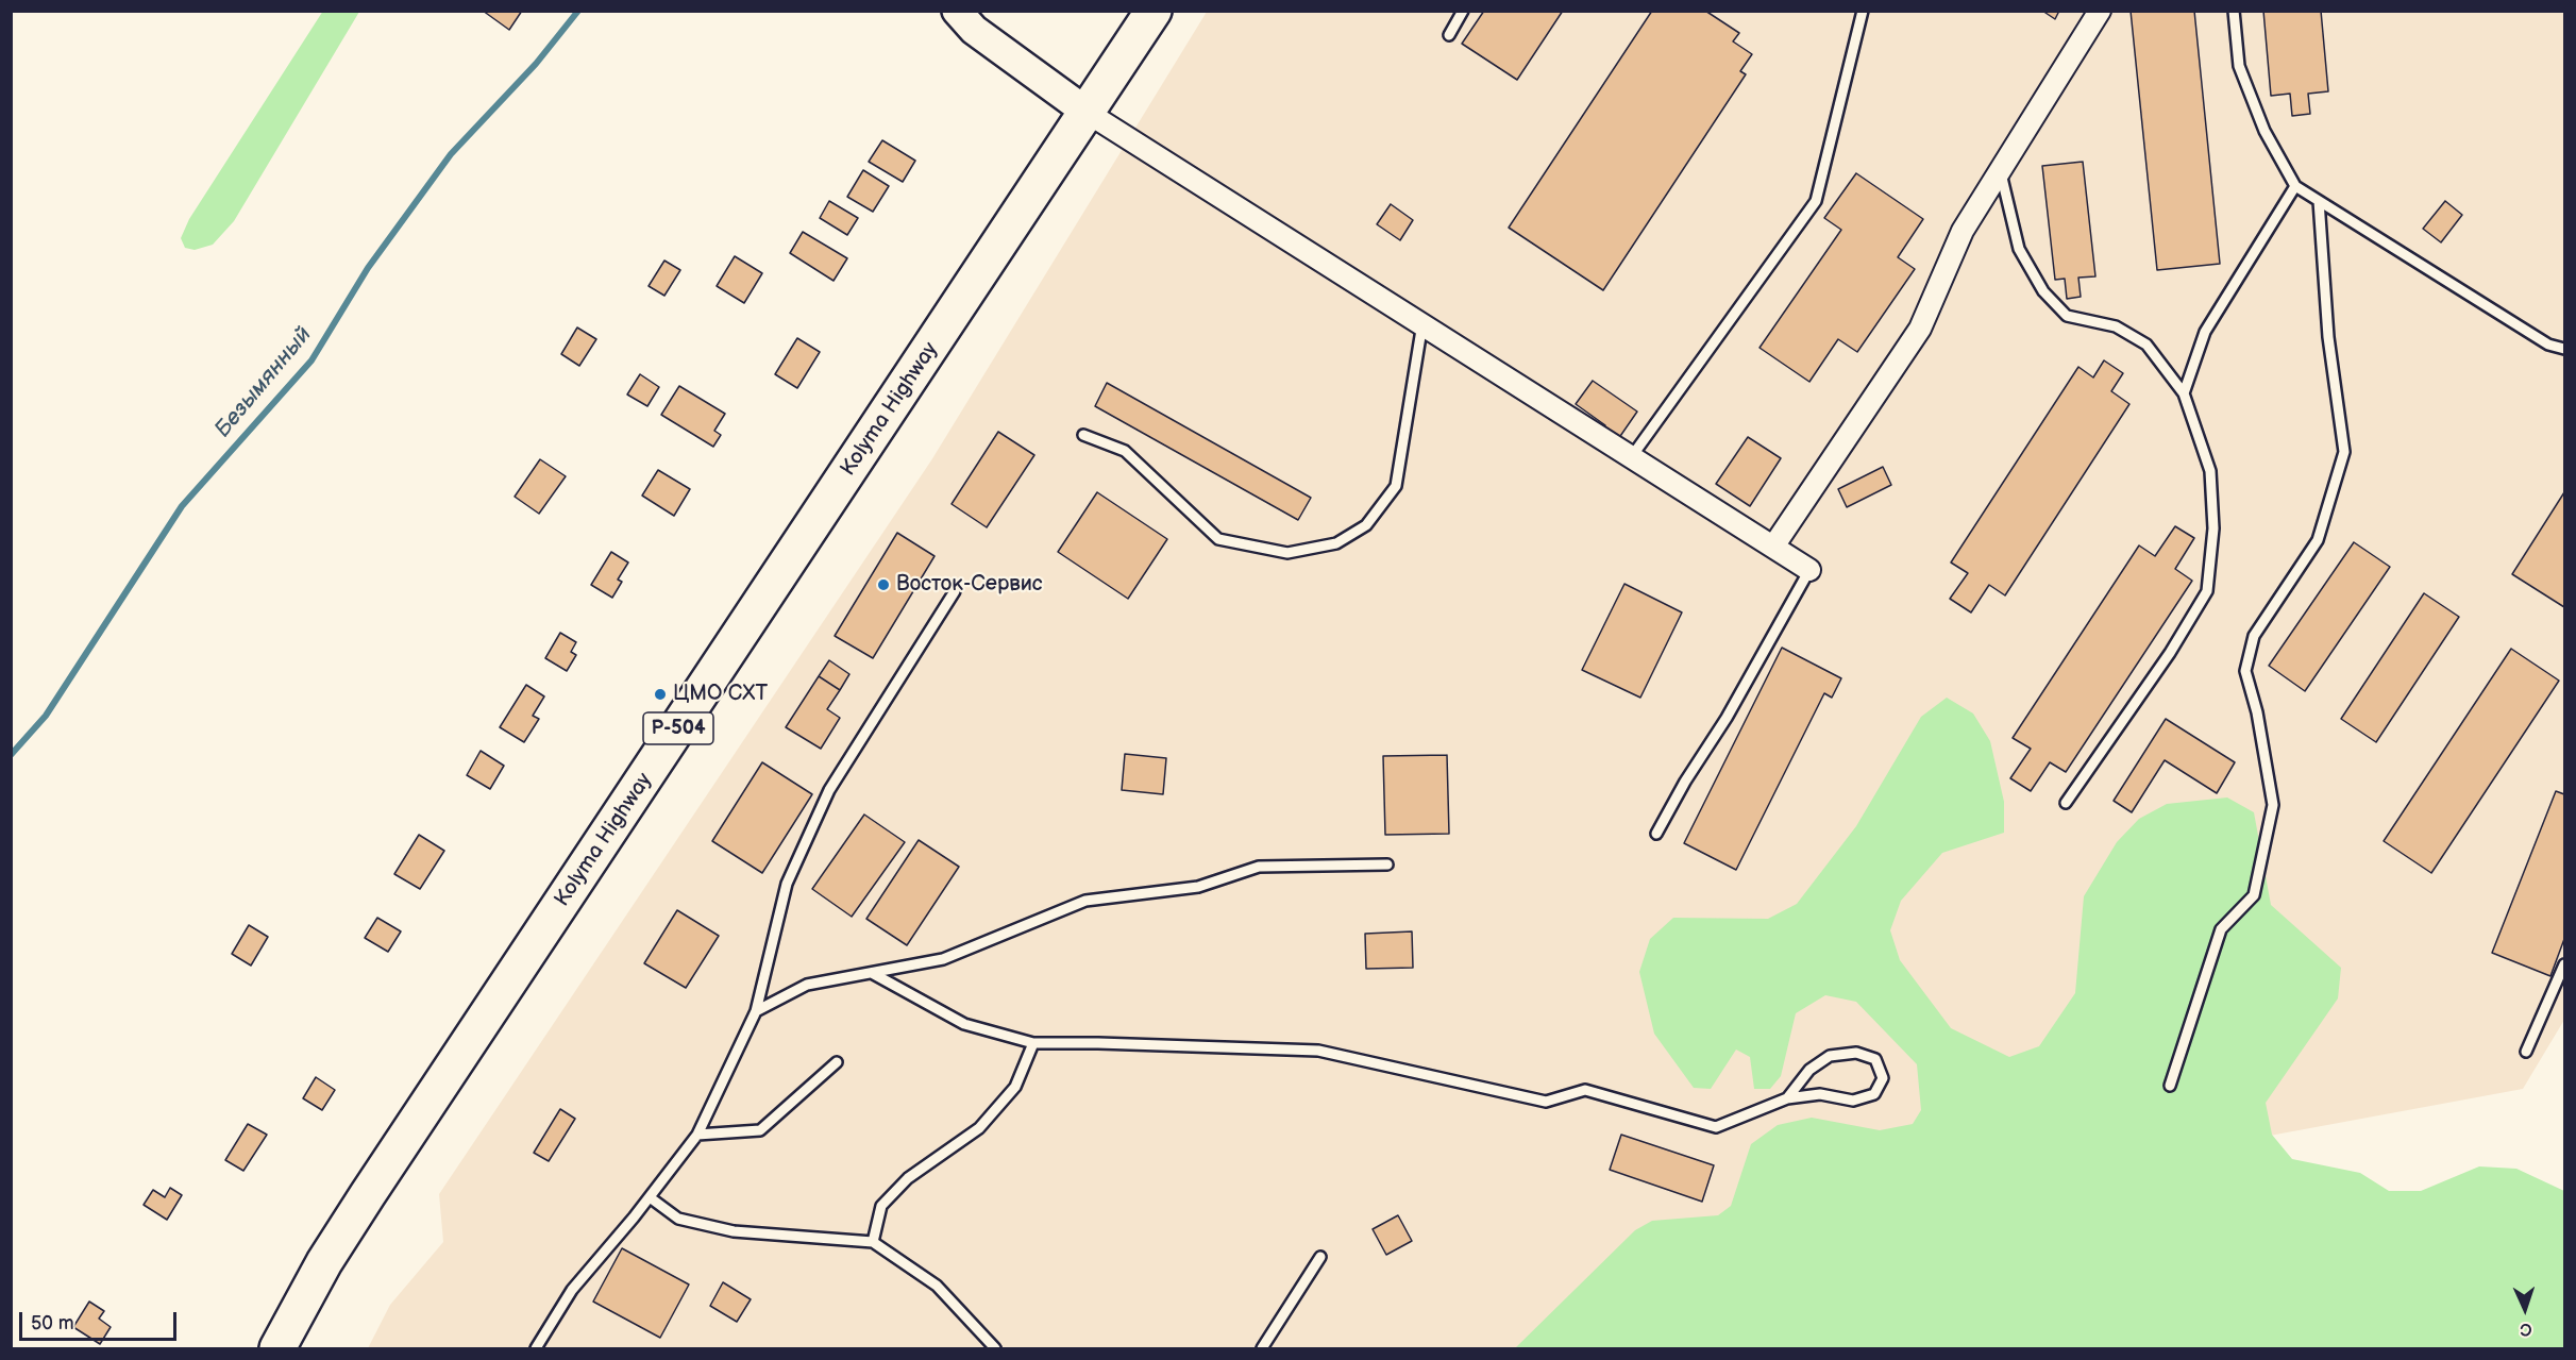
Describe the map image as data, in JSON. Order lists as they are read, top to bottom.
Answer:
{
  "streets": {
    "highway": ["Kolyma Highway", "Р-504"]
  },
  "water": ["Безымянный"],
  "places": ["Восток-Сервис", "ЦМО СХТ"],
  "scale_bar": "50 m",
  "north": "bottom"
}
